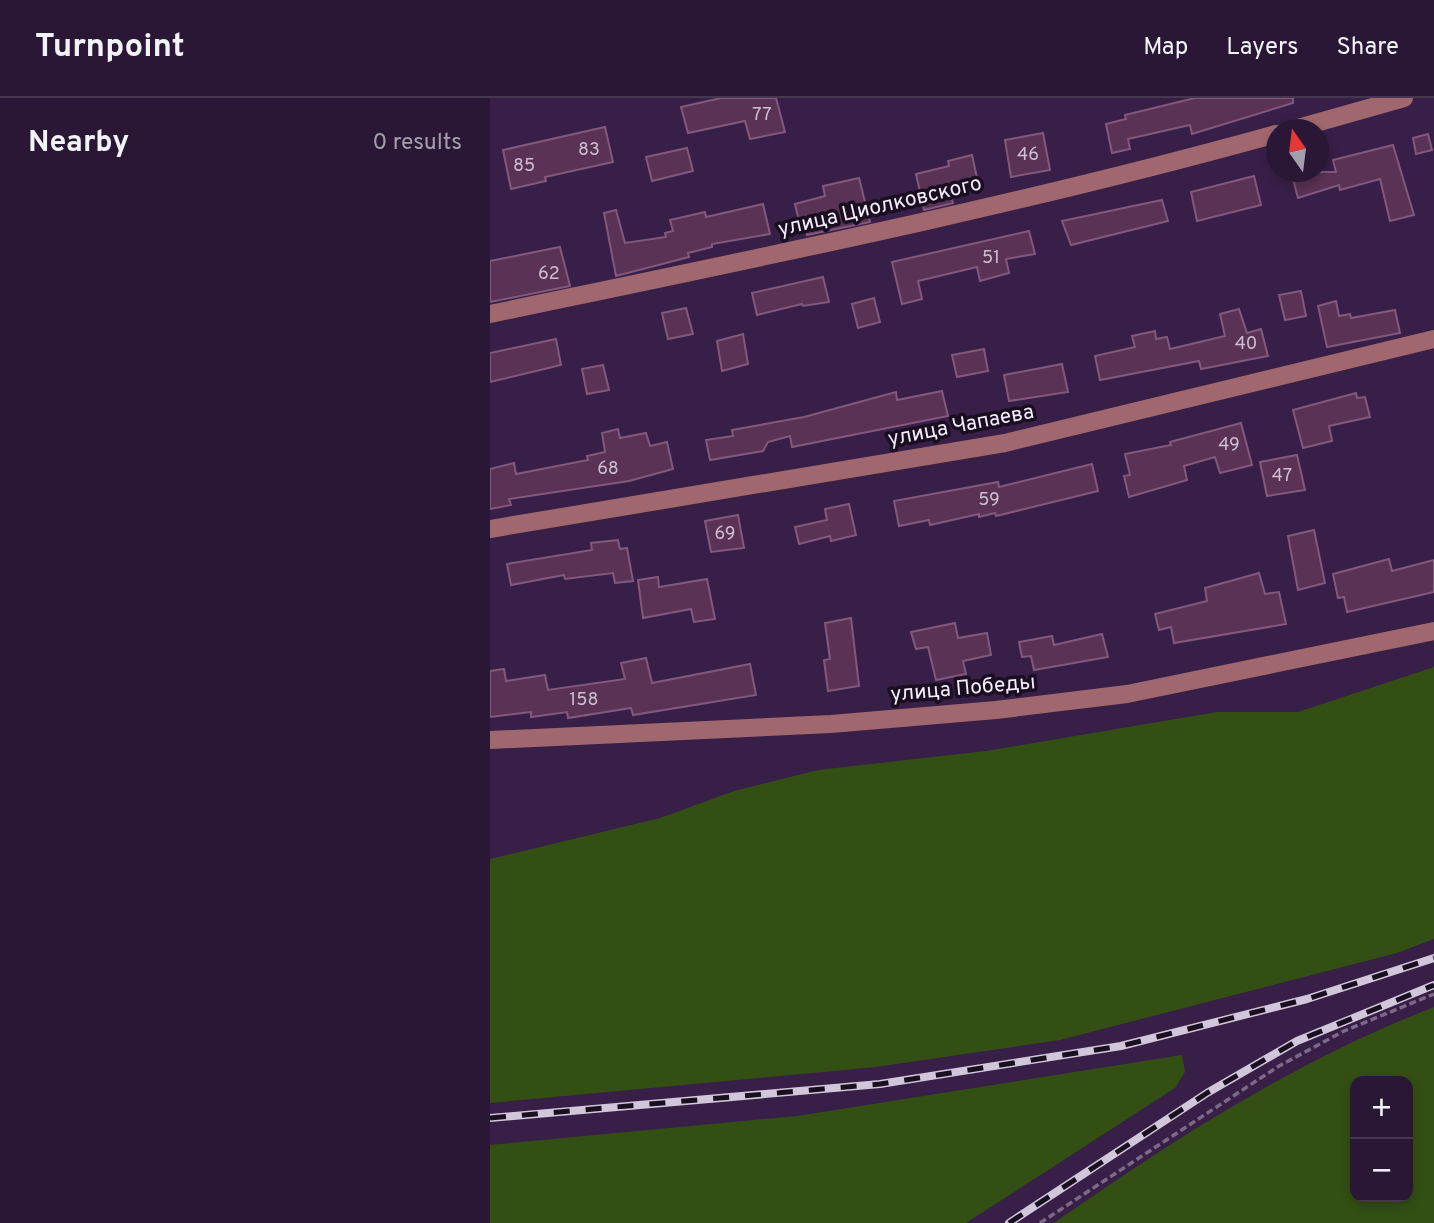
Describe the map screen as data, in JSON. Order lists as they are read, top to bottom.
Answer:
{
  "streets": {
    "street": ["улица Циолковского", "улица Чапаева", "улица Победы"]
  },
  "house_numbers": [
    "77",
    "83",
    "46",
    "85",
    "51",
    "62",
    "40",
    "49",
    "68",
    "47",
    "59",
    "69",
    "158"
  ],
  "north": "top",
  "page": {
    "header": "Turnpoint",
    "nav": ["Map", "Layers", "Share"],
    "heading": ["Nearby", "0 results"],
    "map_buttons": ["+", "−"]
  }
}
